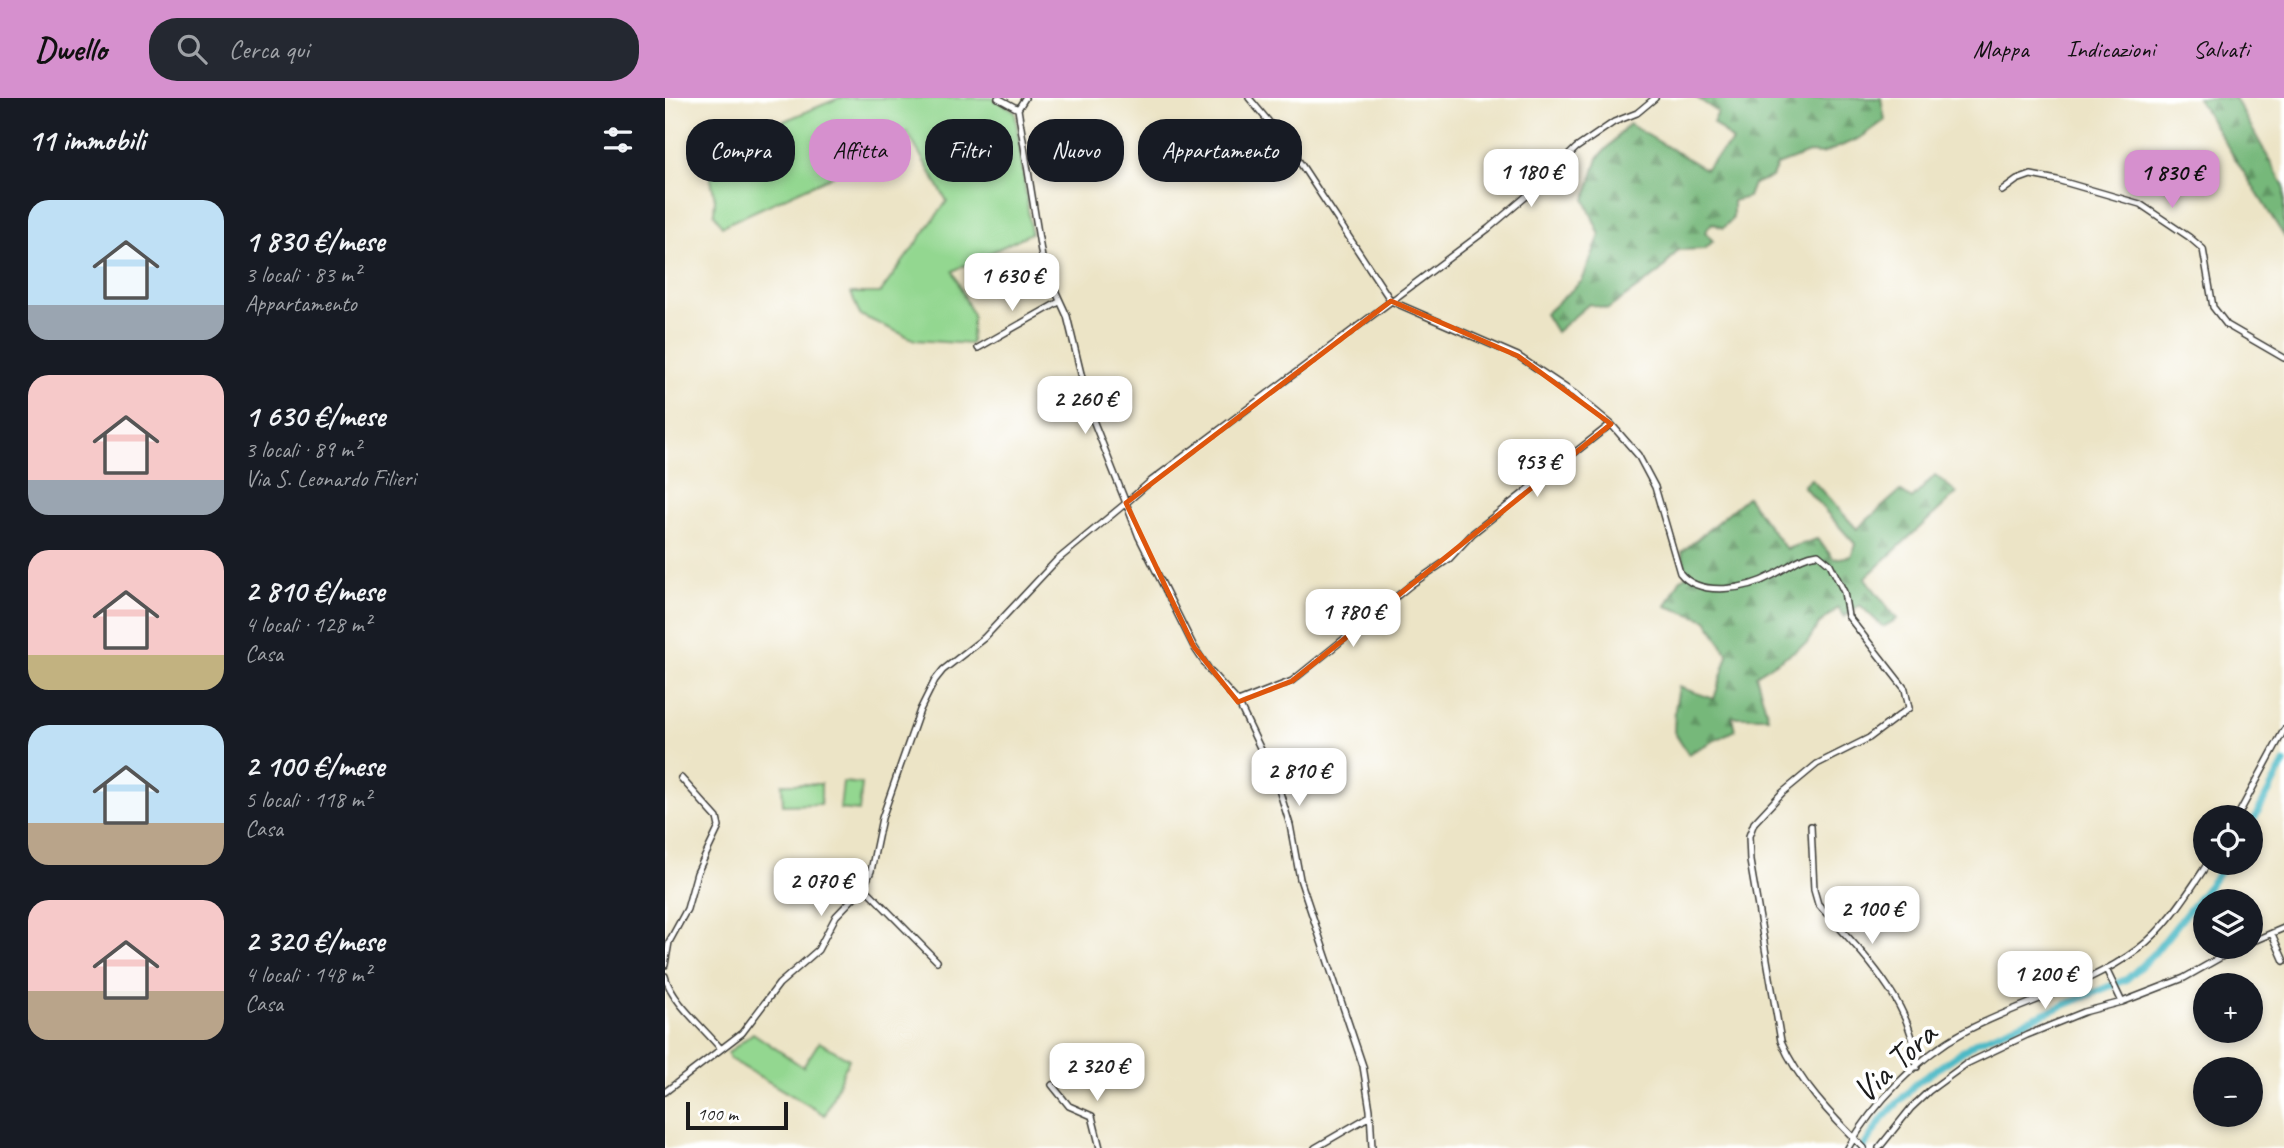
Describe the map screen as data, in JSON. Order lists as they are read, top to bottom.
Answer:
{
  "streets": {
    "street": ["Via Tora"]
  },
  "scale_bar": "100 m",
  "page": {
    "header": "Dwello",
    "search": "Cerca qui",
    "nav": ["Mappa", "Indicazioni", "Salvati"],
    "heading": "11 immobili",
    "chip": [
      "Compra",
      "Affitta",
      "Filtri",
      "Nuovo",
      "Appartamento"
    ],
    "price": [
      "1 180 €",
      "1 830 €",
      "1 630 €",
      "2 260 €",
      "953 €",
      "1 780 €",
      "2 810 €",
      "2 070 €",
      "2 100 €",
      "1 200 €",
      "2 320 €"
    ],
    "list": [
      {
        "name": "1 830 €/mese",
        "note": "3 locali · 83 m² · Appartamento"
      },
      {
        "name": "1 630 €/mese",
        "note": "3 locali · 89 m² · Via S. Leonardo Filieri"
      },
      {
        "name": "2 810 €/mese",
        "note": "4 locali · 128 m² · Casa"
      },
      {
        "name": "2 100 €/mese",
        "note": "5 locali · 118 m² · Casa"
      },
      {
        "name": "2 320 €/mese",
        "note": "4 locali · 148 m² · Casa"
      }
    ],
    "map_buttons": ["+", "−"],
    "scale": "100 m"
  }
}
